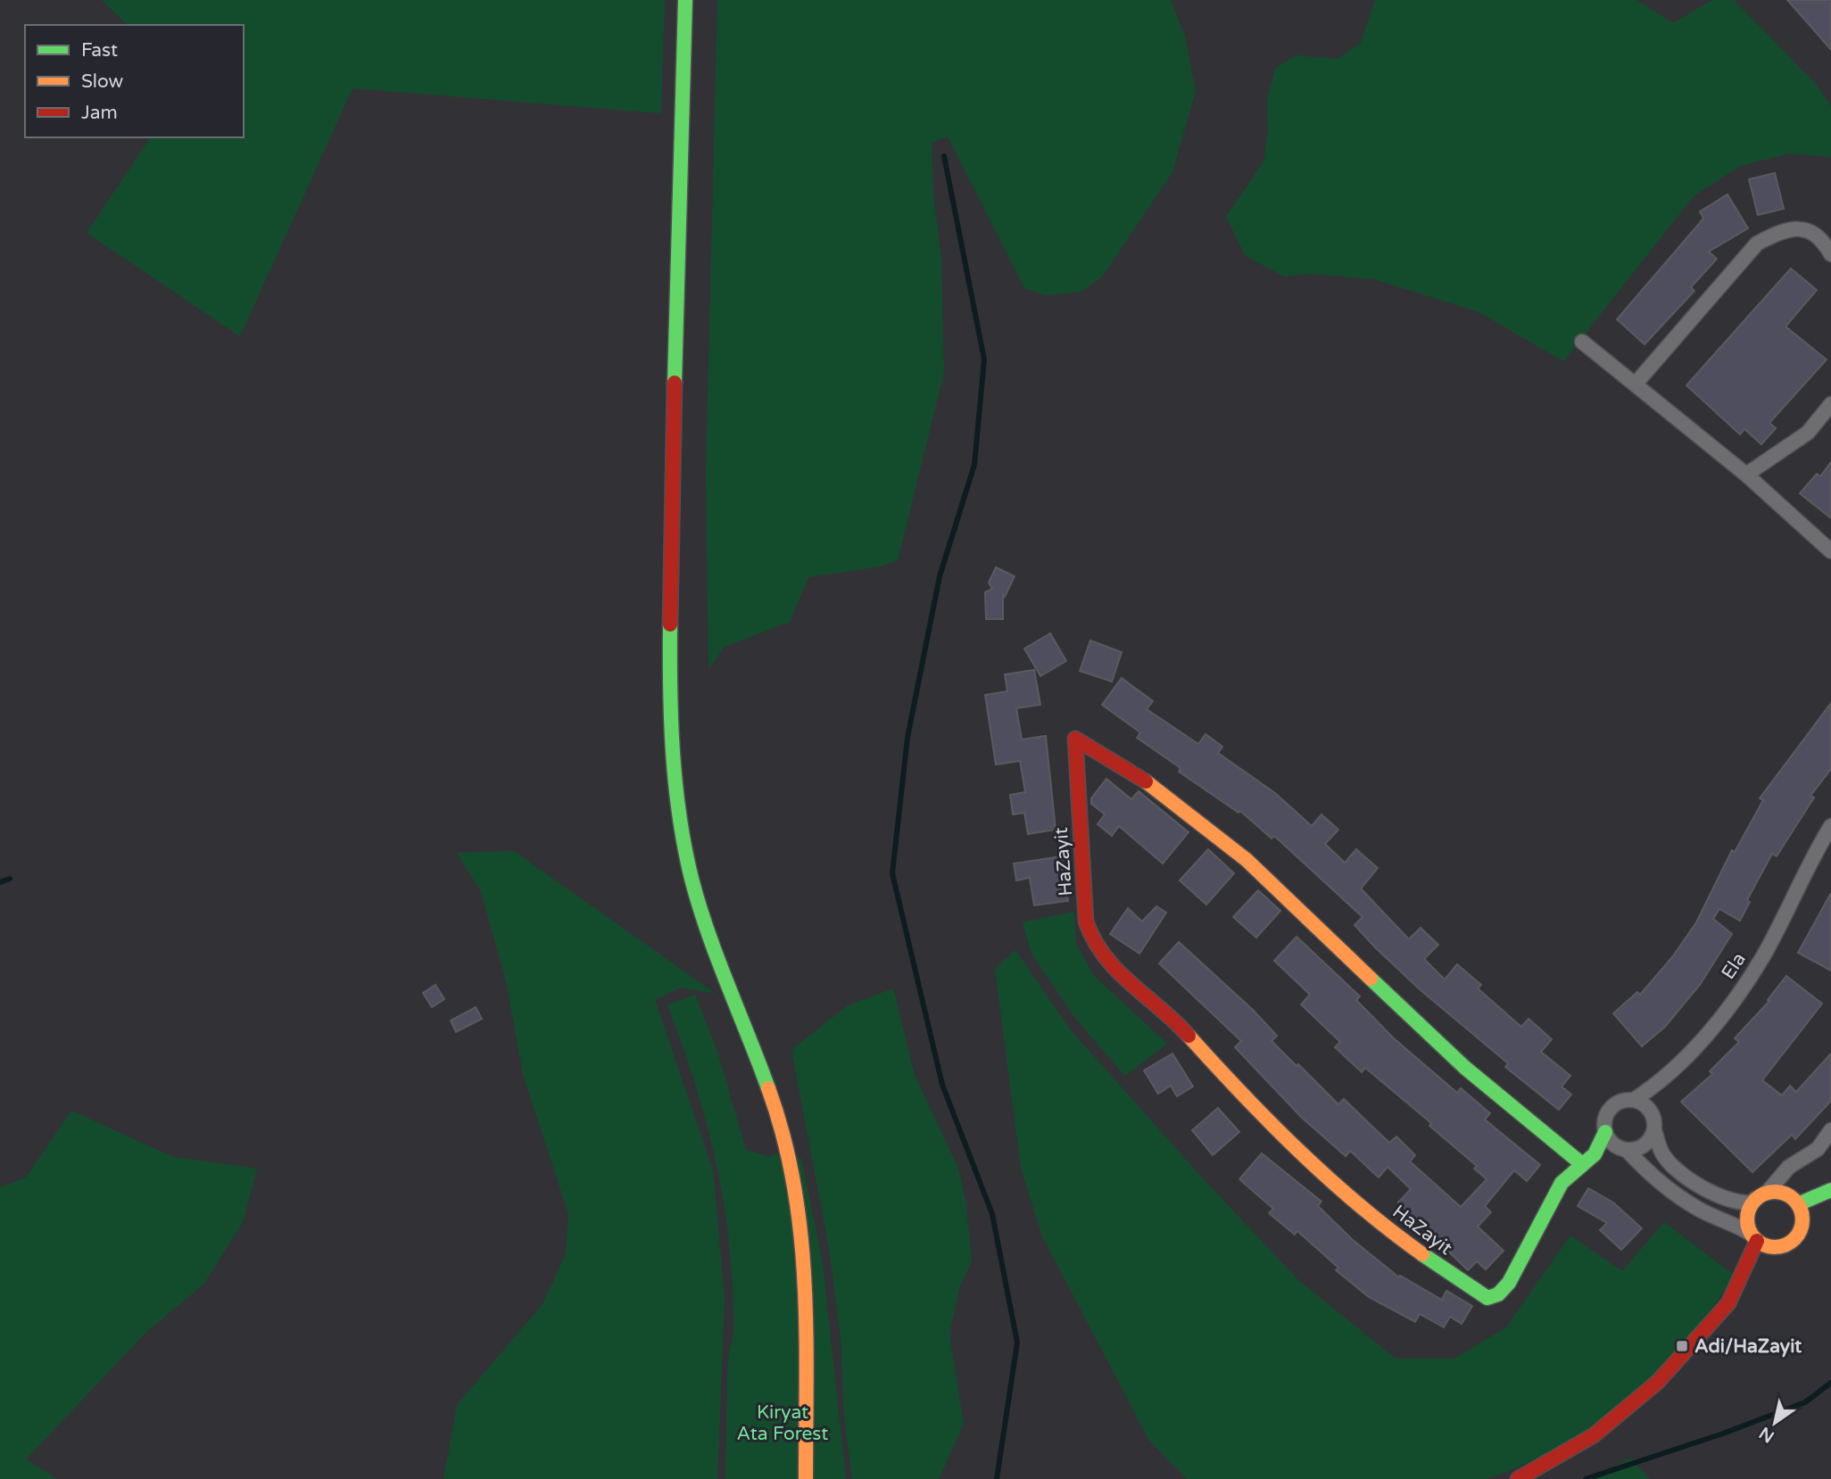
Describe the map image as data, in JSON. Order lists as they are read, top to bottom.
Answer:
{
  "streets": {
    "street": ["HaZayit", "Ela"]
  },
  "crossings": [
    ["HaZayit", "Ela"]
  ],
  "parks": ["Kiryat Ata Forest"],
  "places": {
    "transit": ["Adi/HaZayit"]
  },
  "legend": ["Fast", "Slow", "Jam"],
  "north": "bottom left"
}
